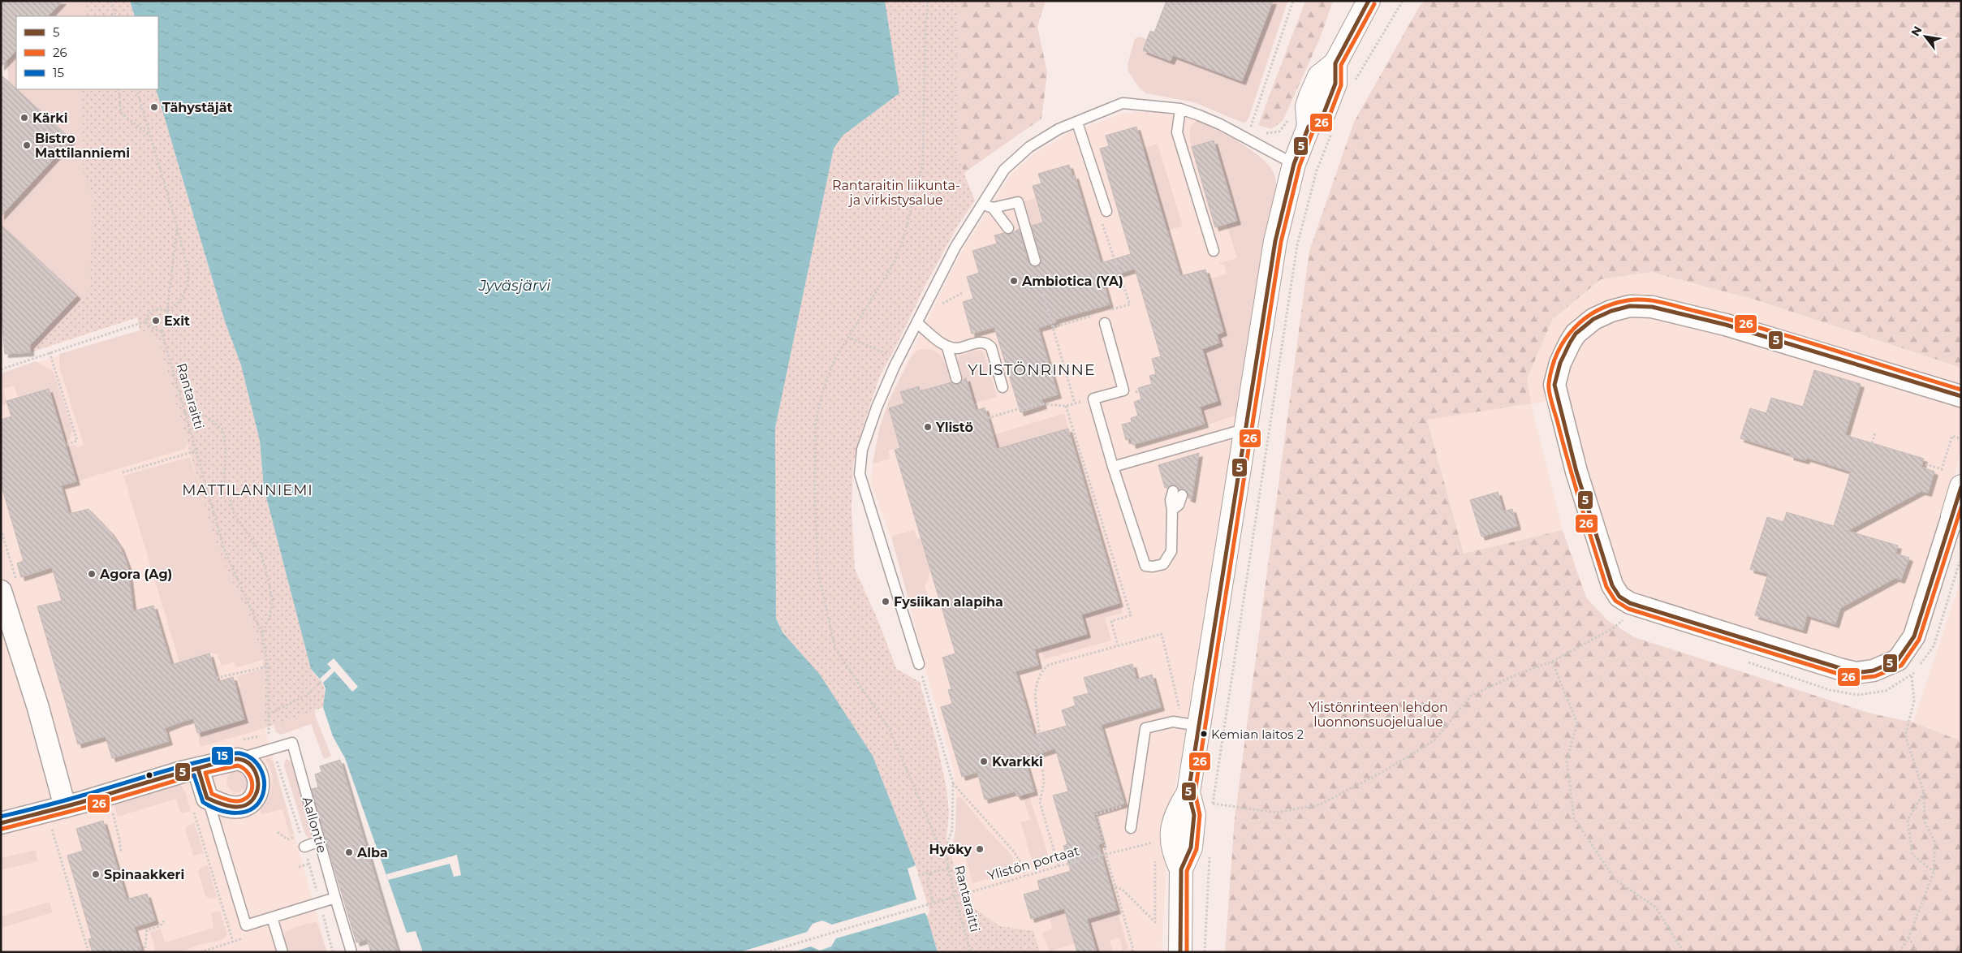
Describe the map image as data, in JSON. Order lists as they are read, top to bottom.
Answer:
{
  "streets": {
    "lane": ["Aallontie"],
    "path": ["Rantaraitti", "Ylistön portaat"]
  },
  "crossings": [
    ["Rantaraitti", "Ylistön portaat"]
  ],
  "districts": ["YLISTÖNRINNE", "MATTILANNIEMI"],
  "water": ["Jyväsjärvi"],
  "parks": ["Rantaraitin liikunta- ja virkistysalue", "Ylistönrinteen lehdon luonnonsuojelualue"],
  "places": [
    "Tähystäjät",
    "Kärki",
    "Bistro Mattilanniemi",
    "Ambiotica (YA)",
    "Exit",
    "Ylistö",
    "Agora (Ag)",
    "Fysiikan alapiha",
    "Kemian laitos 2",
    "Kvarkki",
    "Hyöky",
    "Alba",
    "Spinaakkeri"
  ],
  "lines": ["transit line 5", "transit line 26", "transit line 15"],
  "legend": ["5", "26", "15"],
  "north": "top left"
}
